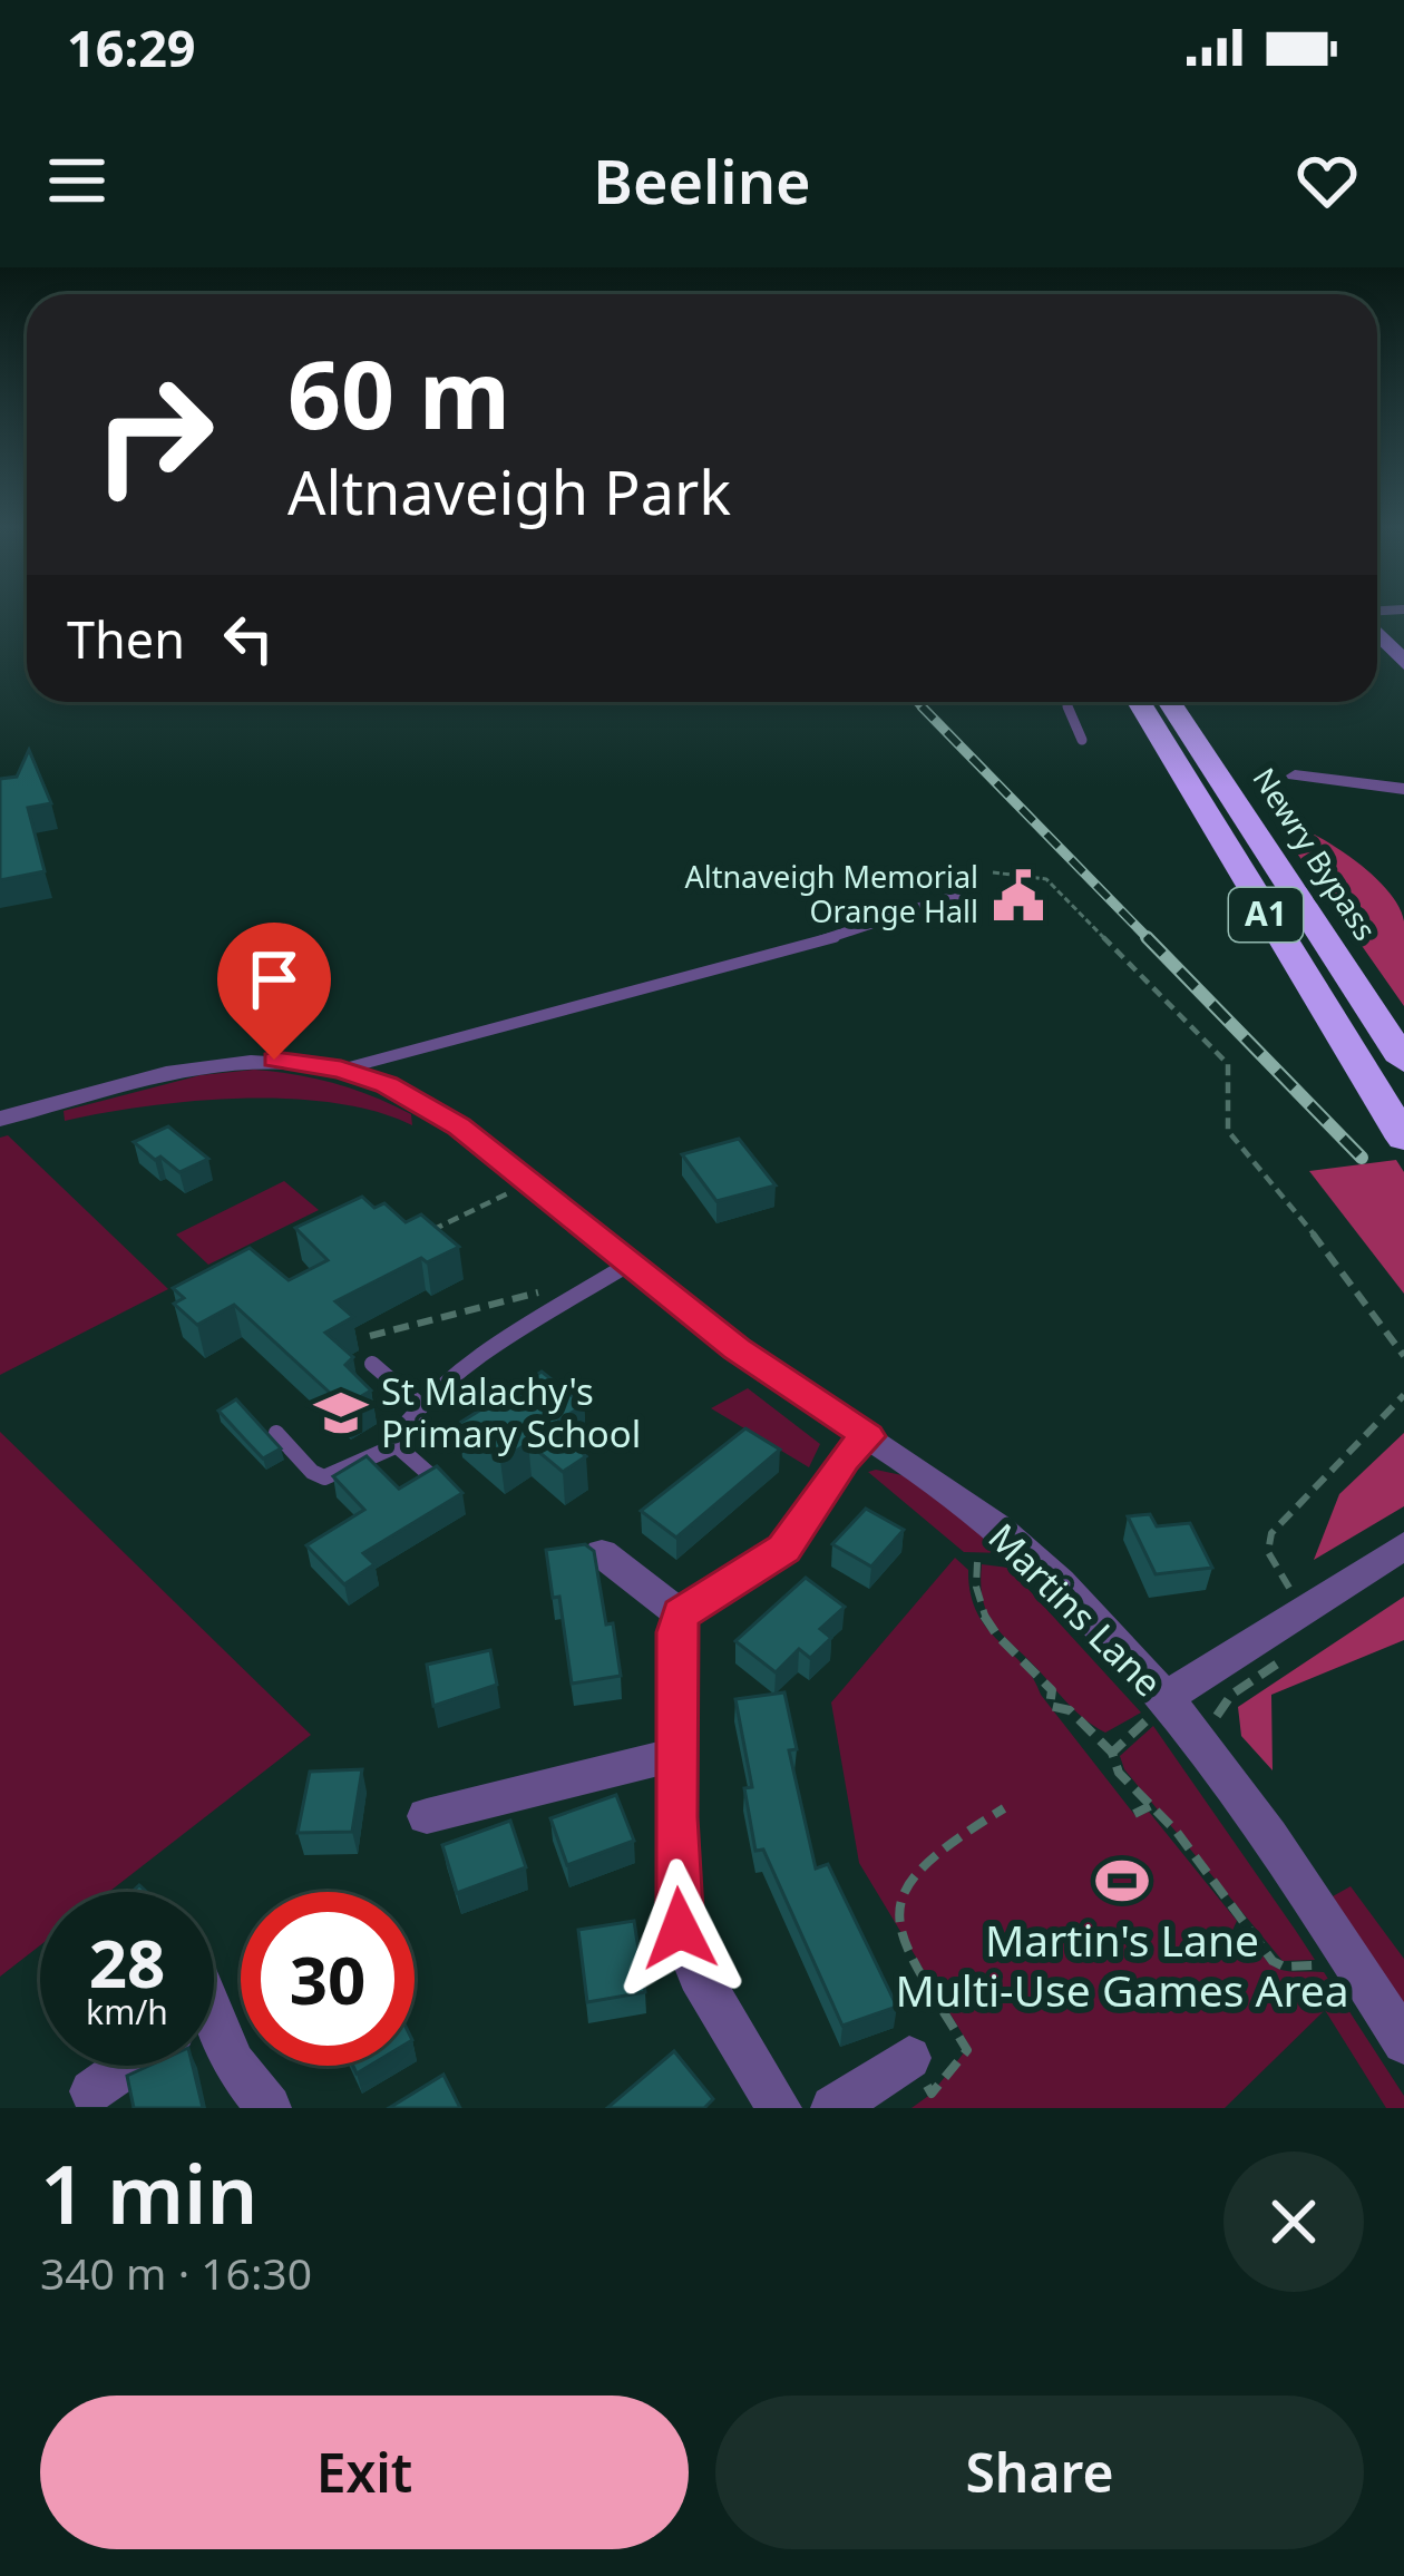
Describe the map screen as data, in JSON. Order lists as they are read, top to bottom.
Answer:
{
  "streets": {
    "highway": ["Newry Bypass", "A1"],
    "street": ["Martins Lane"]
  },
  "places": {
    "public building": ["Altnaveigh Memorial Orange Hall"],
    "school or university": ["St Malachy's Primary School"],
    "sports": ["Martin's Lane Multi-Use Games Area"]
  },
  "page": {
    "status": "16:29",
    "header": "Beeline",
    "turn": ["60 m", "Altnaveigh Park"],
    "then": "Then",
    "speed": "28 km/h",
    "limit": "30",
    "heading": ["1 min", "340 m · 16:30"],
    "buttons": ["Exit", "Share"]
  }
}
